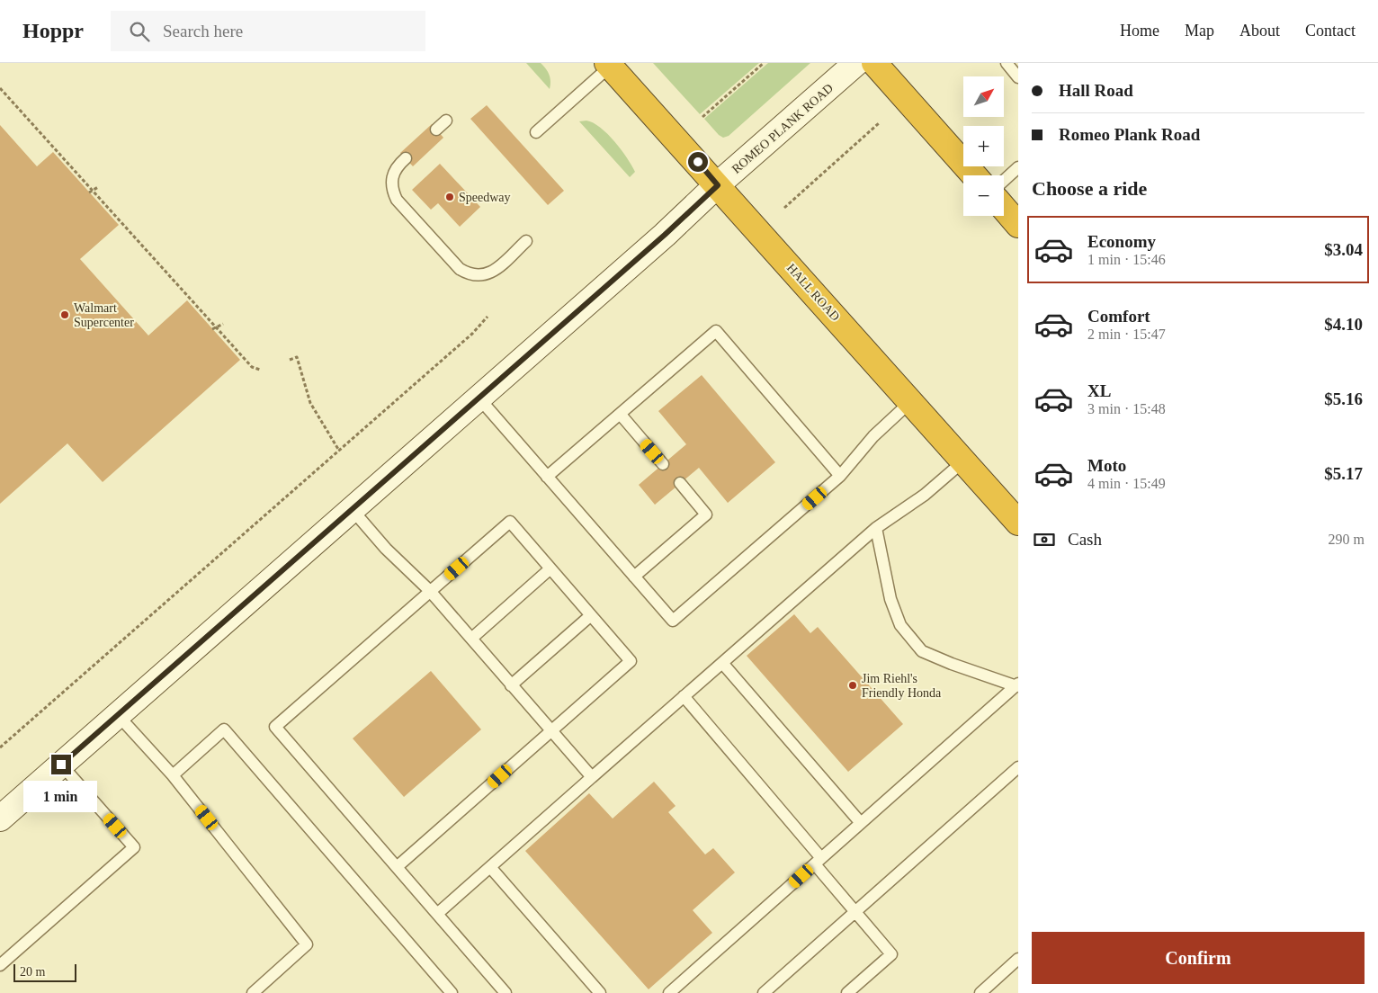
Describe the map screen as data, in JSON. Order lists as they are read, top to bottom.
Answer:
{
  "streets": {
    "highway": ["HALL ROAD"],
    "main road": ["ROMEO PLANK ROAD"]
  },
  "crossings": [
    ["ROMEO PLANK ROAD", "HALL ROAD"]
  ],
  "places": ["Speedway", "Walmart Supercenter", "Jim Riehl's Friendly Honda"],
  "scale_bar": "20 m",
  "north": "top right",
  "page": {
    "header": "Hoppr",
    "search": "Search here",
    "nav": [
      "Home",
      "Map",
      "About",
      "Contact"
    ],
    "banner": ["Hall Road", "Romeo Plank Road"],
    "map_buttons": ["+", "−"],
    "heading": "Choose a ride",
    "list": [
      {
        "name": "Economy",
        "note": "1 min · 15:46",
        "value": "$3.04"
      },
      {
        "name": "Comfort",
        "note": "2 min · 15:47",
        "value": "$4.10"
      },
      {
        "name": "XL",
        "note": "3 min · 15:48",
        "value": "$5.16"
      },
      {
        "name": "Moto",
        "note": "4 min · 15:49",
        "value": "$5.17"
      }
    ],
    "pay": ["Cash", "290 m"],
    "bubble": "1 min",
    "buttons": "Confirm",
    "scale": "20 m"
  }
}
